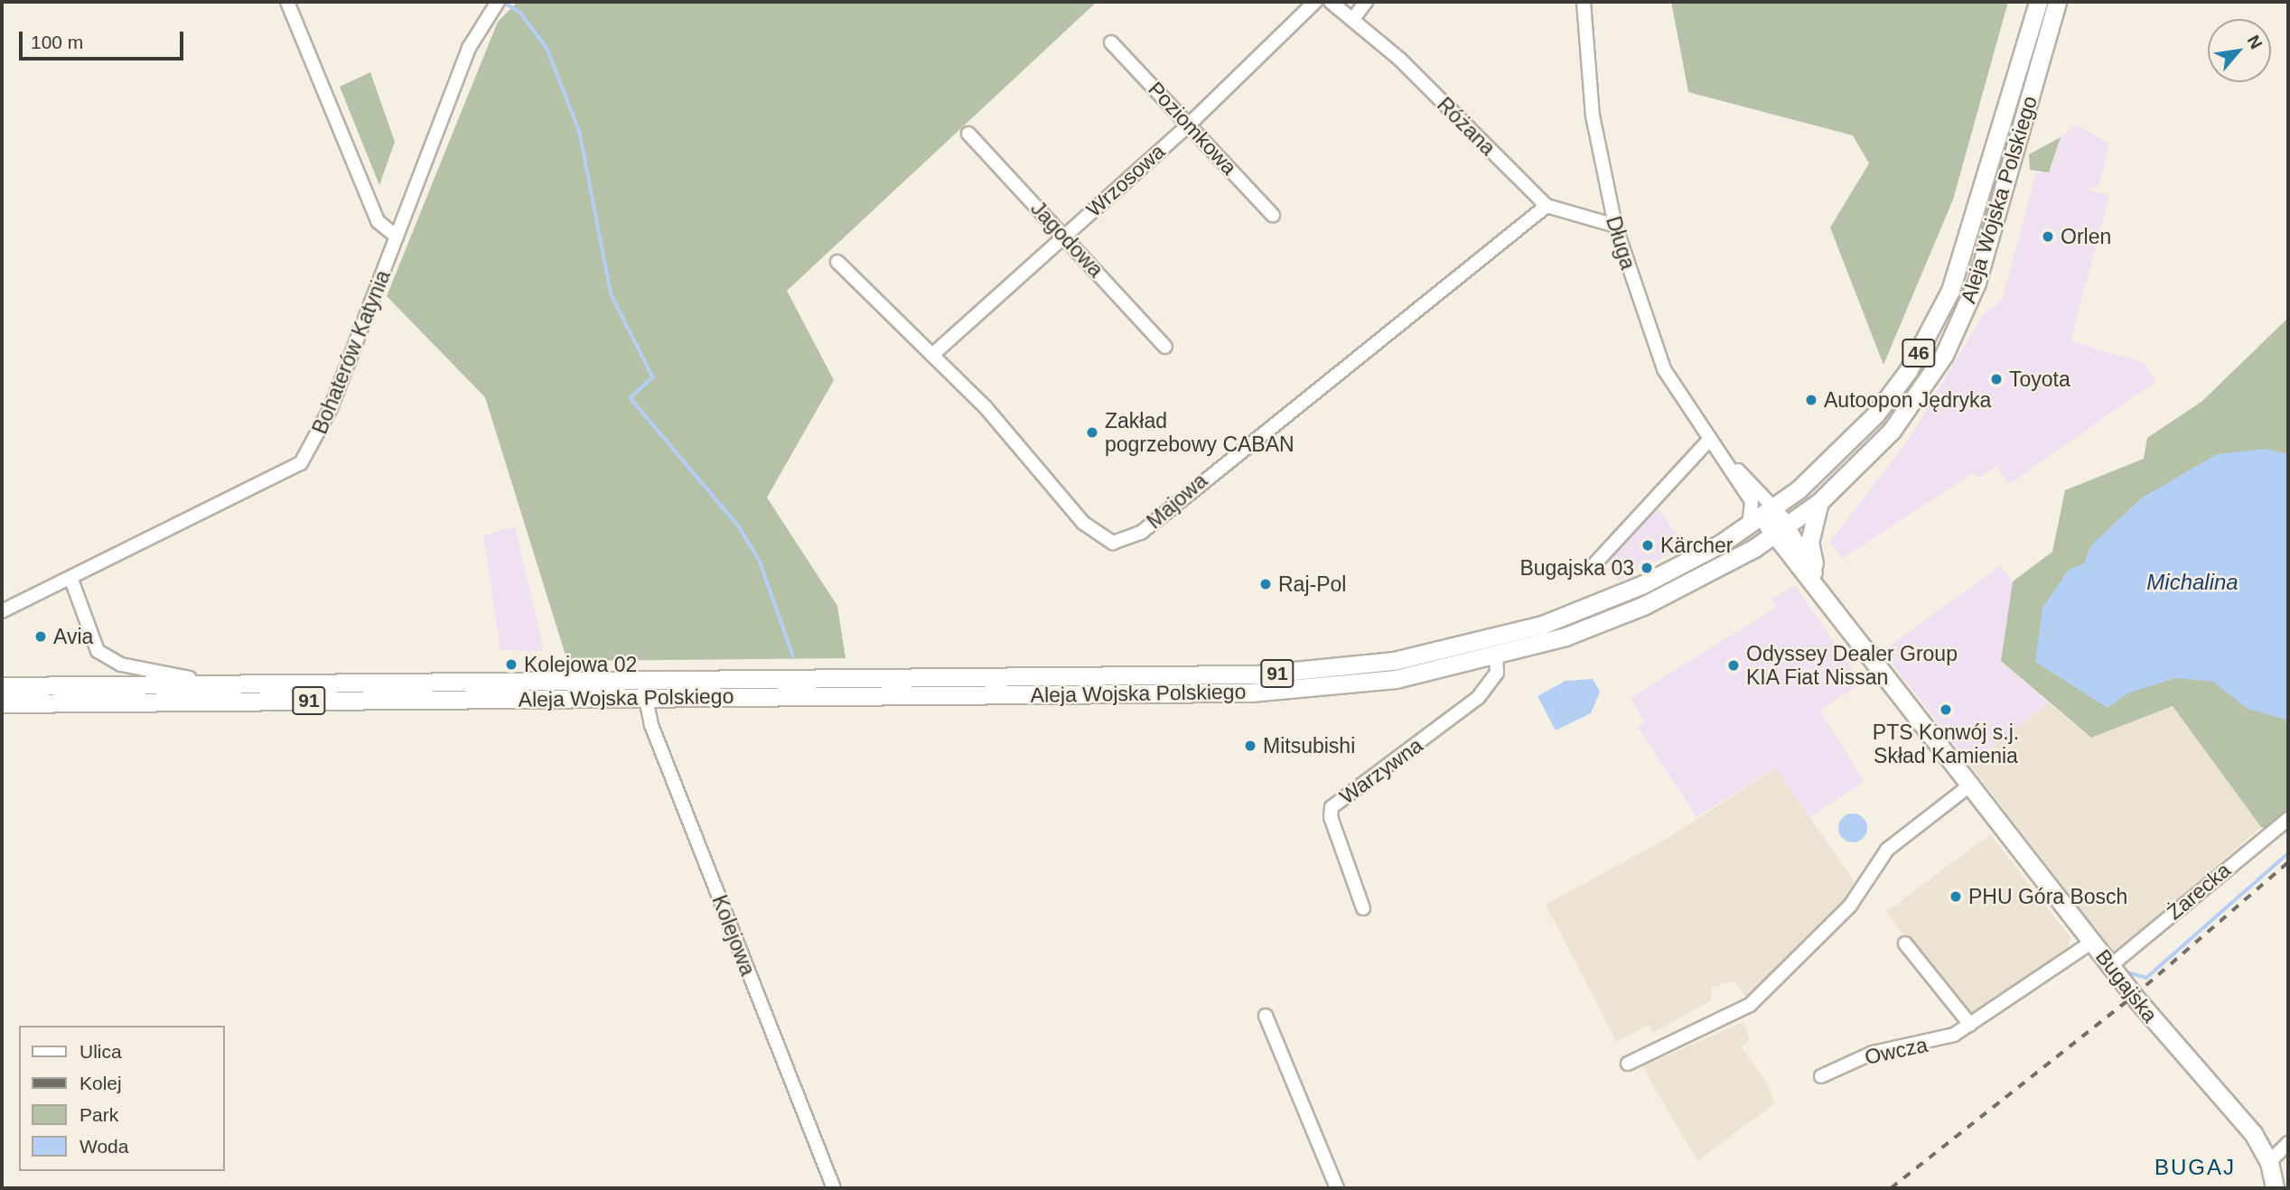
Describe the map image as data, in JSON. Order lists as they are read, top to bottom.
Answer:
{
  "streets": {
    "main road": [
      "Aleja Wojska Polskiego",
      "46",
      "91",
      "Bugajska"
    ],
    "street": [
      "Różana",
      "Poziomkowa",
      "Wrzosowa",
      "Jagodowa",
      "Długa",
      "Bohaterów Katynia",
      "Majowa",
      "Warzywna",
      "Żarecka",
      "Kolejowa",
      "Owcza"
    ]
  },
  "crossings": [
    ["Różana", "Długa"],
    ["Różana", "Majowa"],
    ["Poziomkowa", "Wrzosowa"],
    ["Wrzosowa", "Jagodowa"],
    ["Wrzosowa", "Majowa"],
    ["Aleja Wojska Polskiego", "Długa"],
    ["Aleja Wojska Polskiego", "Warzywna"],
    ["Aleja Wojska Polskiego", "Kolejowa"],
    ["Aleja Wojska Polskiego", "Bugajska"],
    ["Długa", "Bugajska"],
    ["Żarecka", "Bugajska"],
    ["Bugajska", "Owcza"]
  ],
  "districts": ["BUGAJ"],
  "water": ["Michalina"],
  "places": [
    "Orlen",
    "Toyota",
    "Autoopon Jędryka",
    "Zakład pogrzebowy CABAN",
    "Kärcher",
    "Bugajska 03",
    "Raj-Pol",
    "Avia",
    "Kolejowa 02",
    "Odyssey Dealer Group KIA Fiat Nissan",
    "PTS Konwój s.j. Skład Kamienia",
    "Mitsubishi",
    "PHU Góra Bosch"
  ],
  "legend": [
    "Ulica",
    "Kolej",
    "Park",
    "Woda"
  ],
  "scale_bar": "100 m",
  "north": "top right"
}
